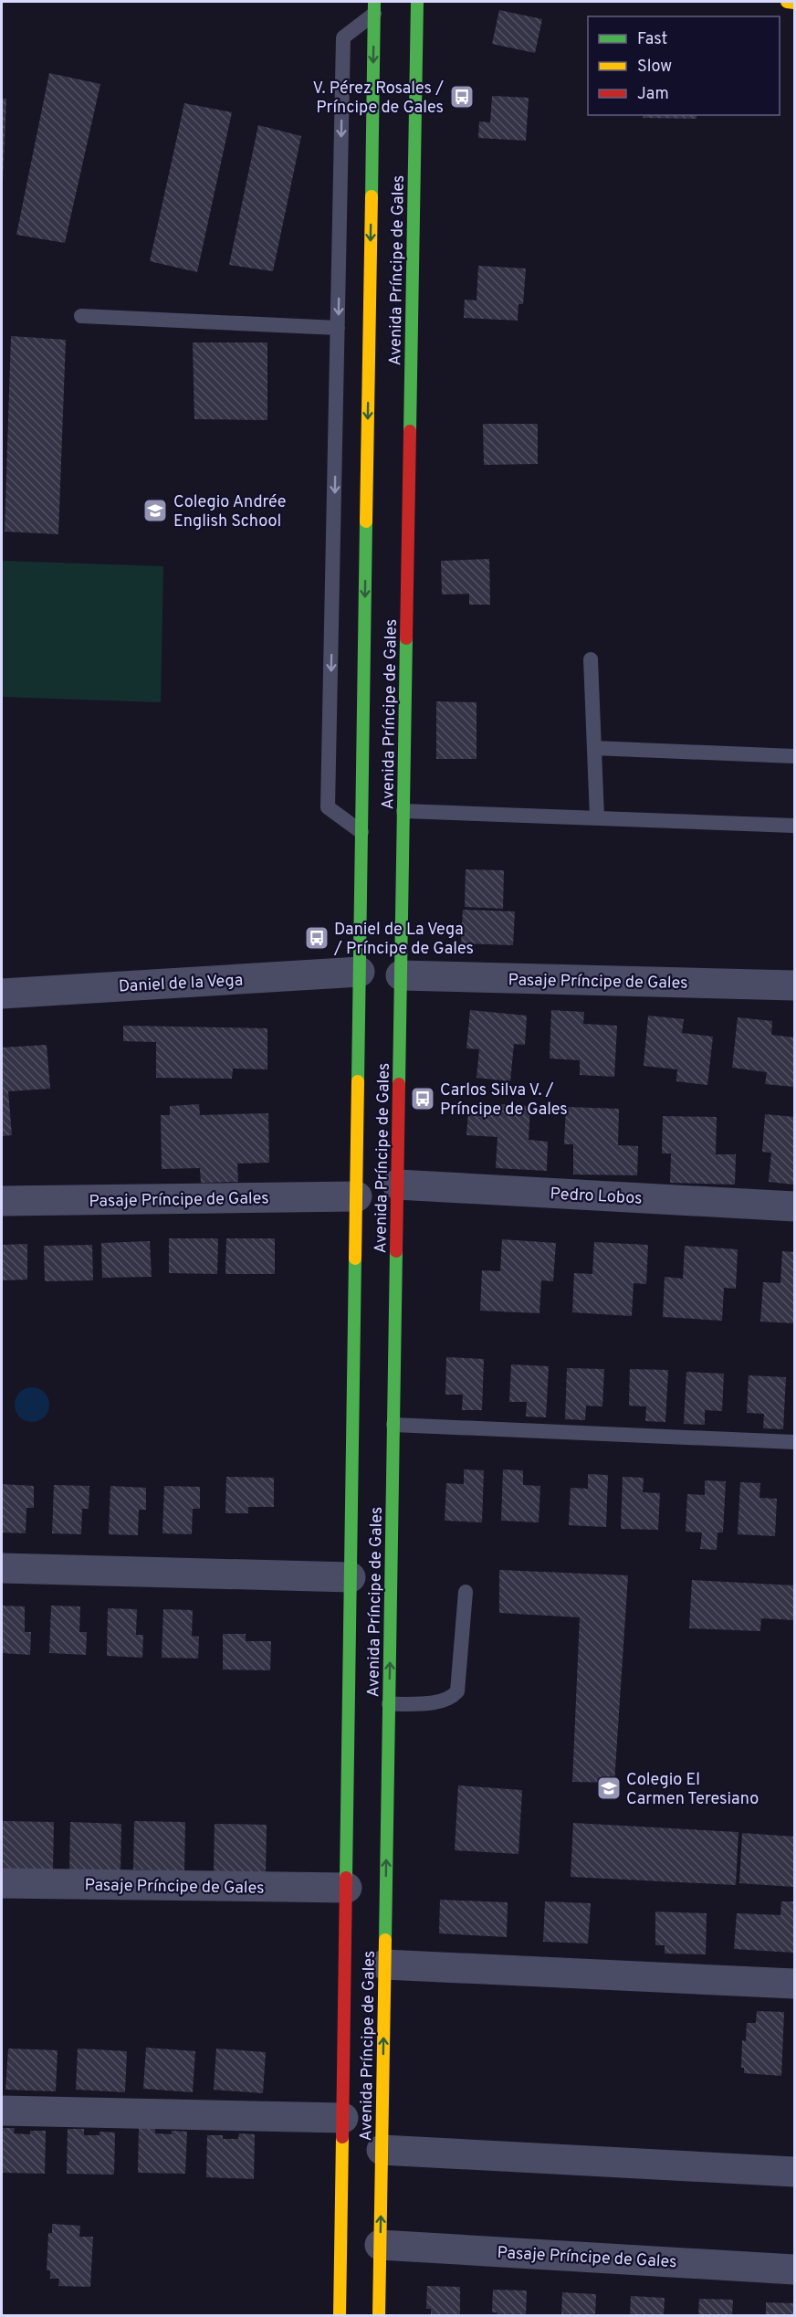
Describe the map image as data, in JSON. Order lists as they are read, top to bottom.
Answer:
{
  "streets": {
    "main road": ["Avenida Príncipe de Gales"],
    "street": ["Pasaje Príncipe de Gales", "Daniel de la Vega", "Pedro Lobos"]
  },
  "crossings": [
    ["Avenida Príncipe de Gales", "Pasaje Príncipe de Gales"],
    ["Avenida Príncipe de Gales", "Daniel de la Vega"],
    ["Avenida Príncipe de Gales", "Pedro Lobos"]
  ],
  "places": {
    "bus stop": ["V. Pérez Rosales / Príncipe de Gales", "Daniel de La Vega / Príncipe de Gales", "Carlos Silva V. / Príncipe de Gales"],
    "school or university": ["Colegio Andrée English School", "Colegio El Carmen Teresiano"]
  },
  "legend": ["Fast", "Slow", "Jam"]
}
